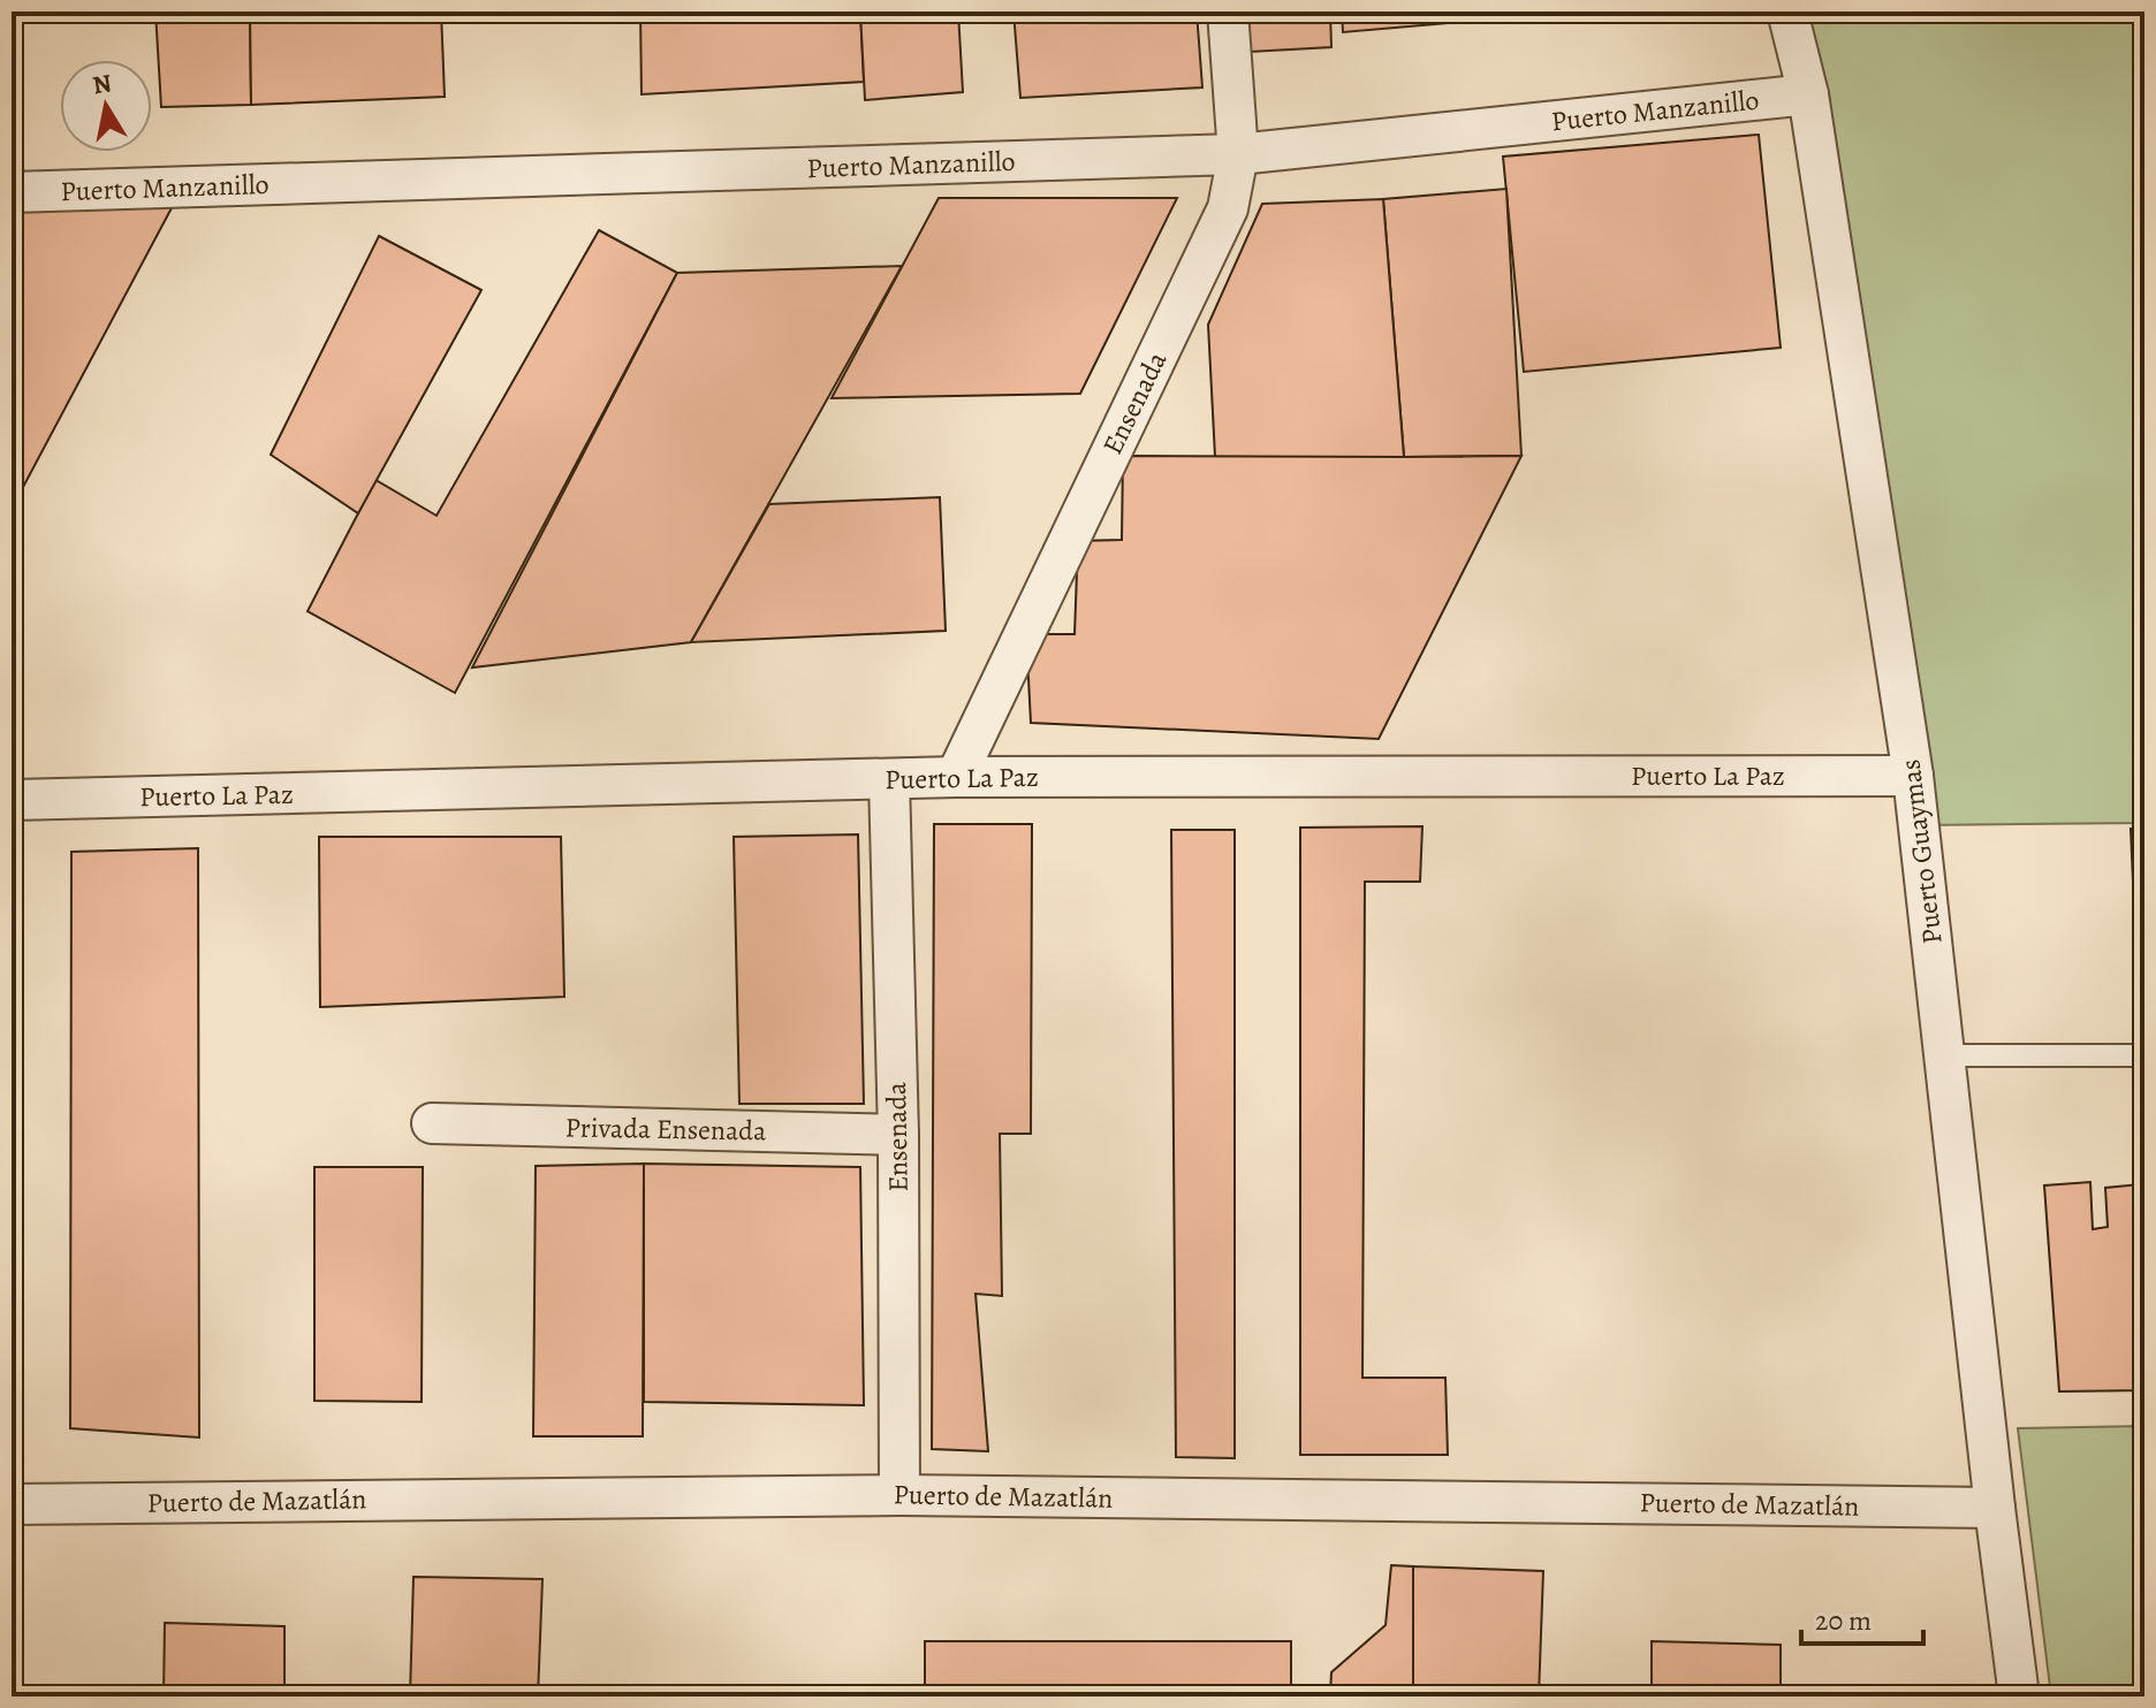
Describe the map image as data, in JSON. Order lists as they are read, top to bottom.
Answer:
{
  "streets": {
    "street": [
      "Puerto Manzanillo",
      "Ensenada",
      "Puerto La Paz",
      "Puerto Guaymas",
      "Privada Ensenada",
      "Puerto de Mazatlán"
    ]
  },
  "crossings": [
    ["Puerto Manzanillo", "Ensenada"],
    ["Puerto Manzanillo", "Puerto Guaymas"],
    ["Ensenada", "Puerto La Paz"],
    ["Ensenada", "Privada Ensenada"],
    ["Ensenada", "Puerto de Mazatlán"],
    ["Puerto La Paz", "Puerto Guaymas"],
    ["Puerto Guaymas", "Puerto de Mazatlán"]
  ],
  "scale_bar": "20 m",
  "north": "top"
}
